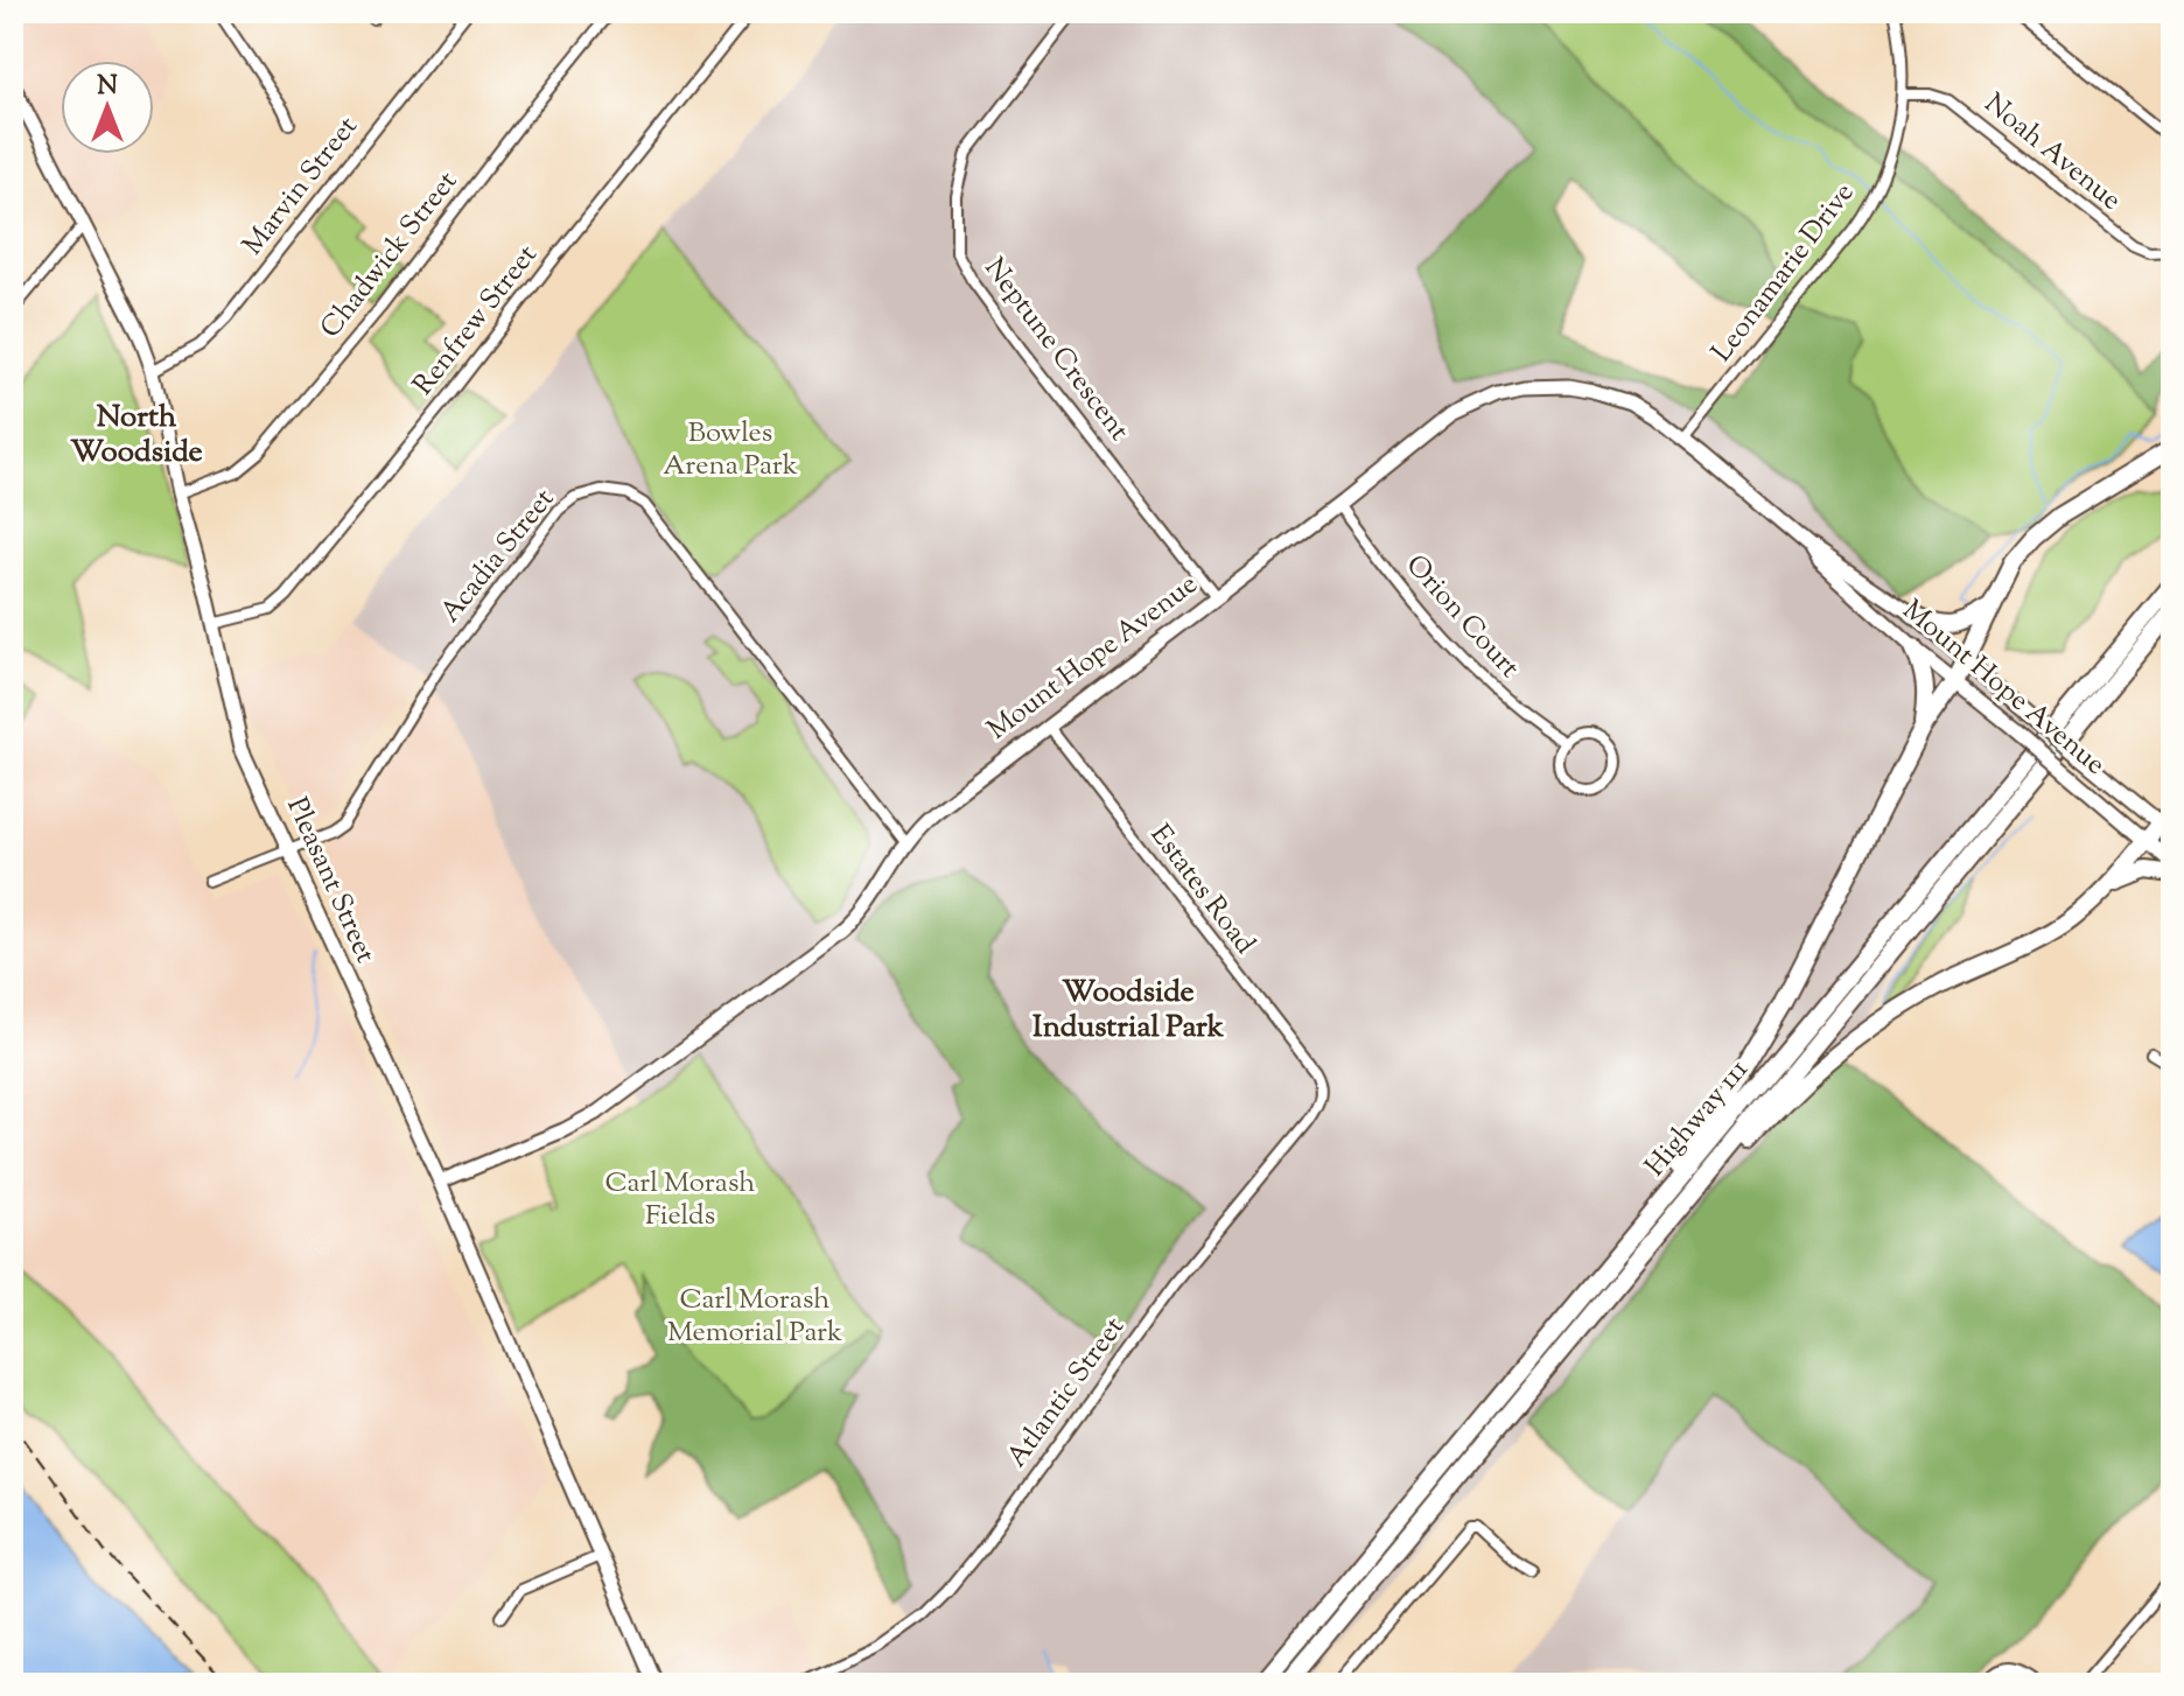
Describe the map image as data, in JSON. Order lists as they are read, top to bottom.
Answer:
{
  "streets": {
    "highway": ["Highway 111"],
    "street": [
      "Noah Avenue",
      "Marvin Street",
      "Chadwick Street",
      "Leonamarie Drive",
      "Renfrew Street",
      "Neptune Crescent",
      "Acadia Street",
      "Orion Court",
      "Mount Hope Avenue",
      "Pleasant Street",
      "Estates Road",
      "Atlantic Street"
    ]
  },
  "crossings": [
    ["Noah Avenue", "Leonamarie Drive"],
    ["Marvin Street", "Pleasant Street"],
    ["Chadwick Street", "Pleasant Street"],
    ["Leonamarie Drive", "Mount Hope Avenue"],
    ["Renfrew Street", "Pleasant Street"],
    ["Neptune Crescent", "Mount Hope Avenue"],
    ["Acadia Street", "Mount Hope Avenue"],
    ["Acadia Street", "Pleasant Street"],
    ["Orion Court", "Mount Hope Avenue"],
    ["Mount Hope Avenue", "Pleasant Street"],
    ["Mount Hope Avenue", "Estates Road"],
    ["Estates Road", "Atlantic Street"]
  ],
  "districts": ["North Woodside", "Woodside Industrial Park"],
  "parks": ["Bowles Arena Park", "Carl Morash Fields", "Carl Morash Memorial Park"],
  "north": "top"
}
